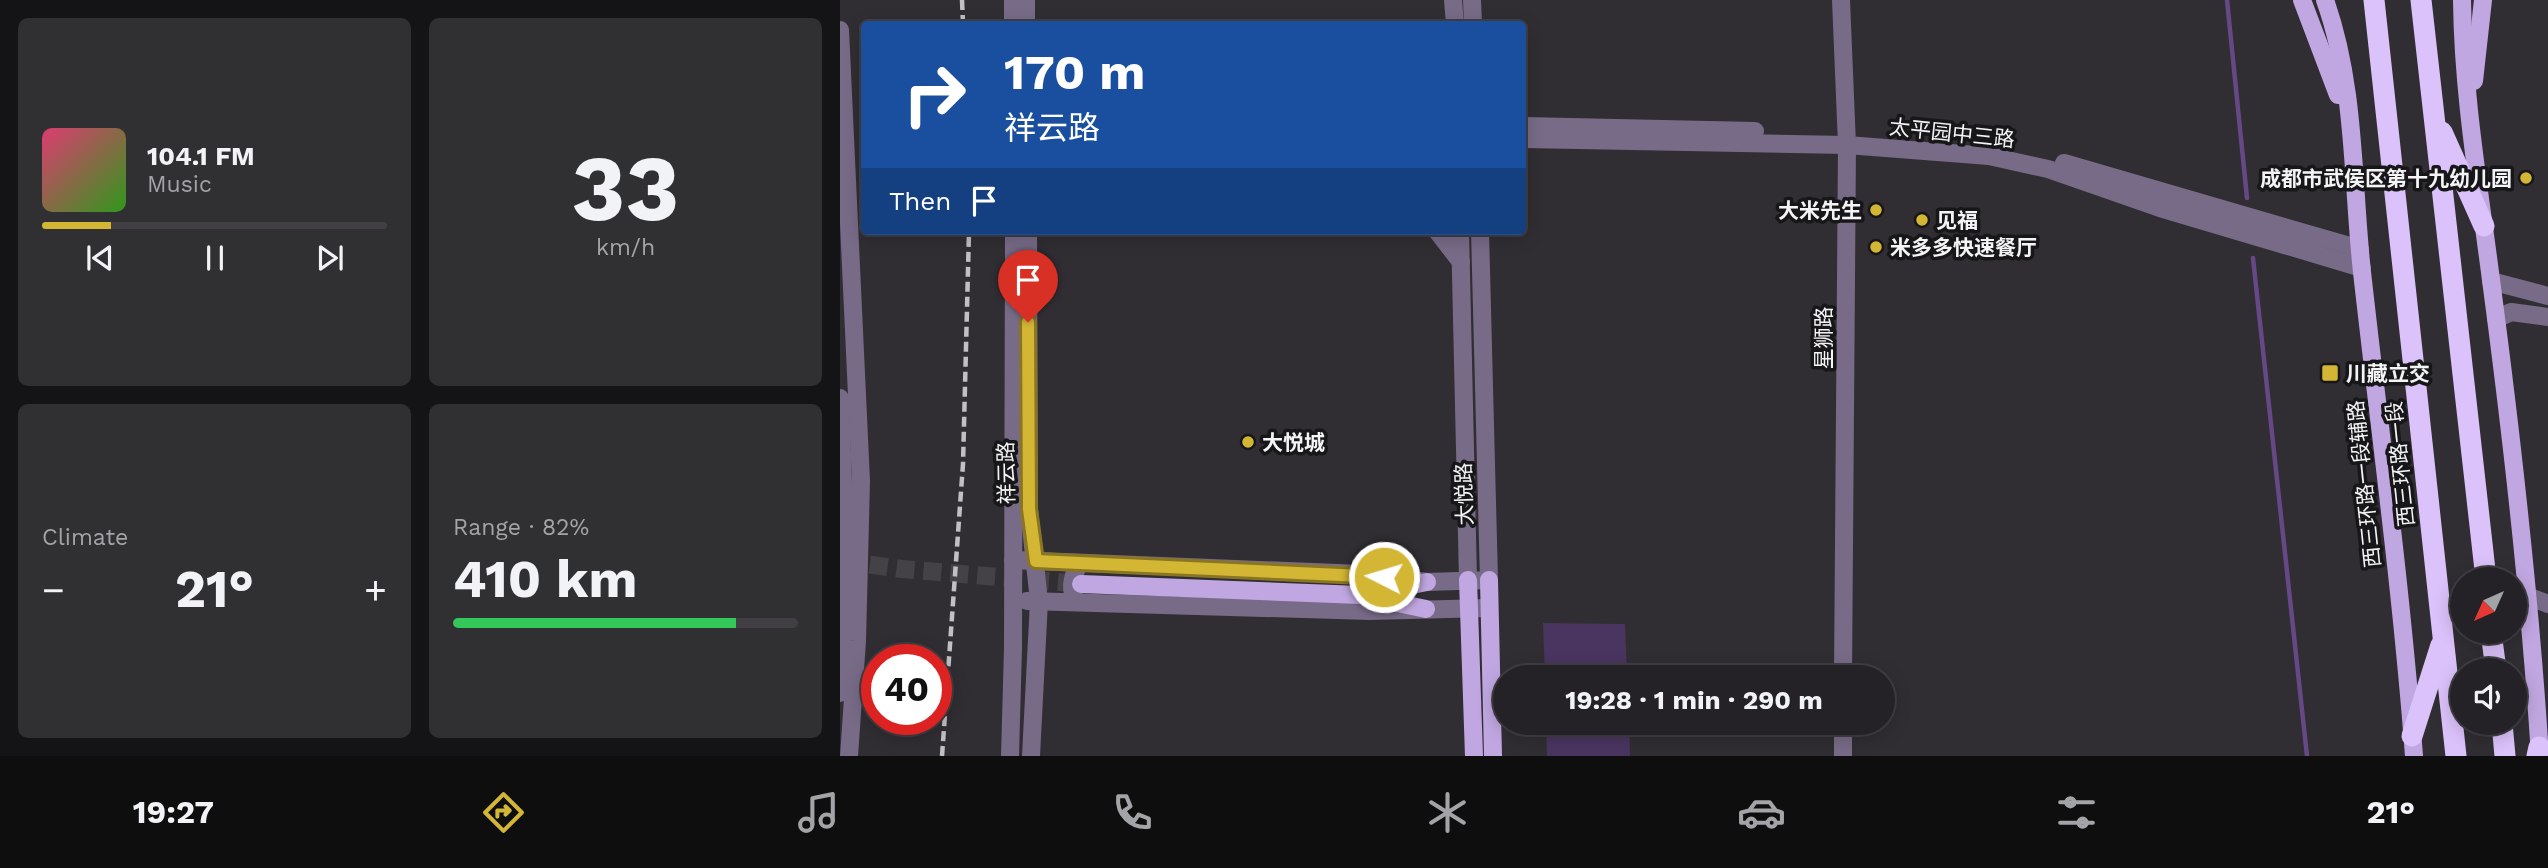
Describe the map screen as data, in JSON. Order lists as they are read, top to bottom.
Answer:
{
  "streets": {
    "highway": ["西三环路一段"],
    "main road": ["西三环路一段辅路", "大悦路"],
    "street": ["太平园中三路", "星狮路", "祥云路"]
  },
  "crossings": [
    ["太平园中三路", "星狮路"],
    ["太平园中三路", "西三环路一段辅路"]
  ],
  "places": {
    "other": [
      "成都市武侯区第十九幼儿园",
      "大米先生",
      "见福",
      "米多多快速餐厅",
      "大悦城"
    ],
    "transit": ["川藏立交"]
  },
  "north": "bottom left",
  "page": {
    "tile": [
      ["33", "km/h"],
      "Climate",
      ["Range · 82%", "410 km"]
    ],
    "turn": ["170 m", "祥云路"],
    "song": ["104.1 FM", "Music"],
    "then": "Then",
    "heat": ["−", "21°", "+"],
    "limit": "40",
    "trip": "19:28 · 1 min · 290 m",
    "tabs": ["19:27", "21°"]
  }
}
